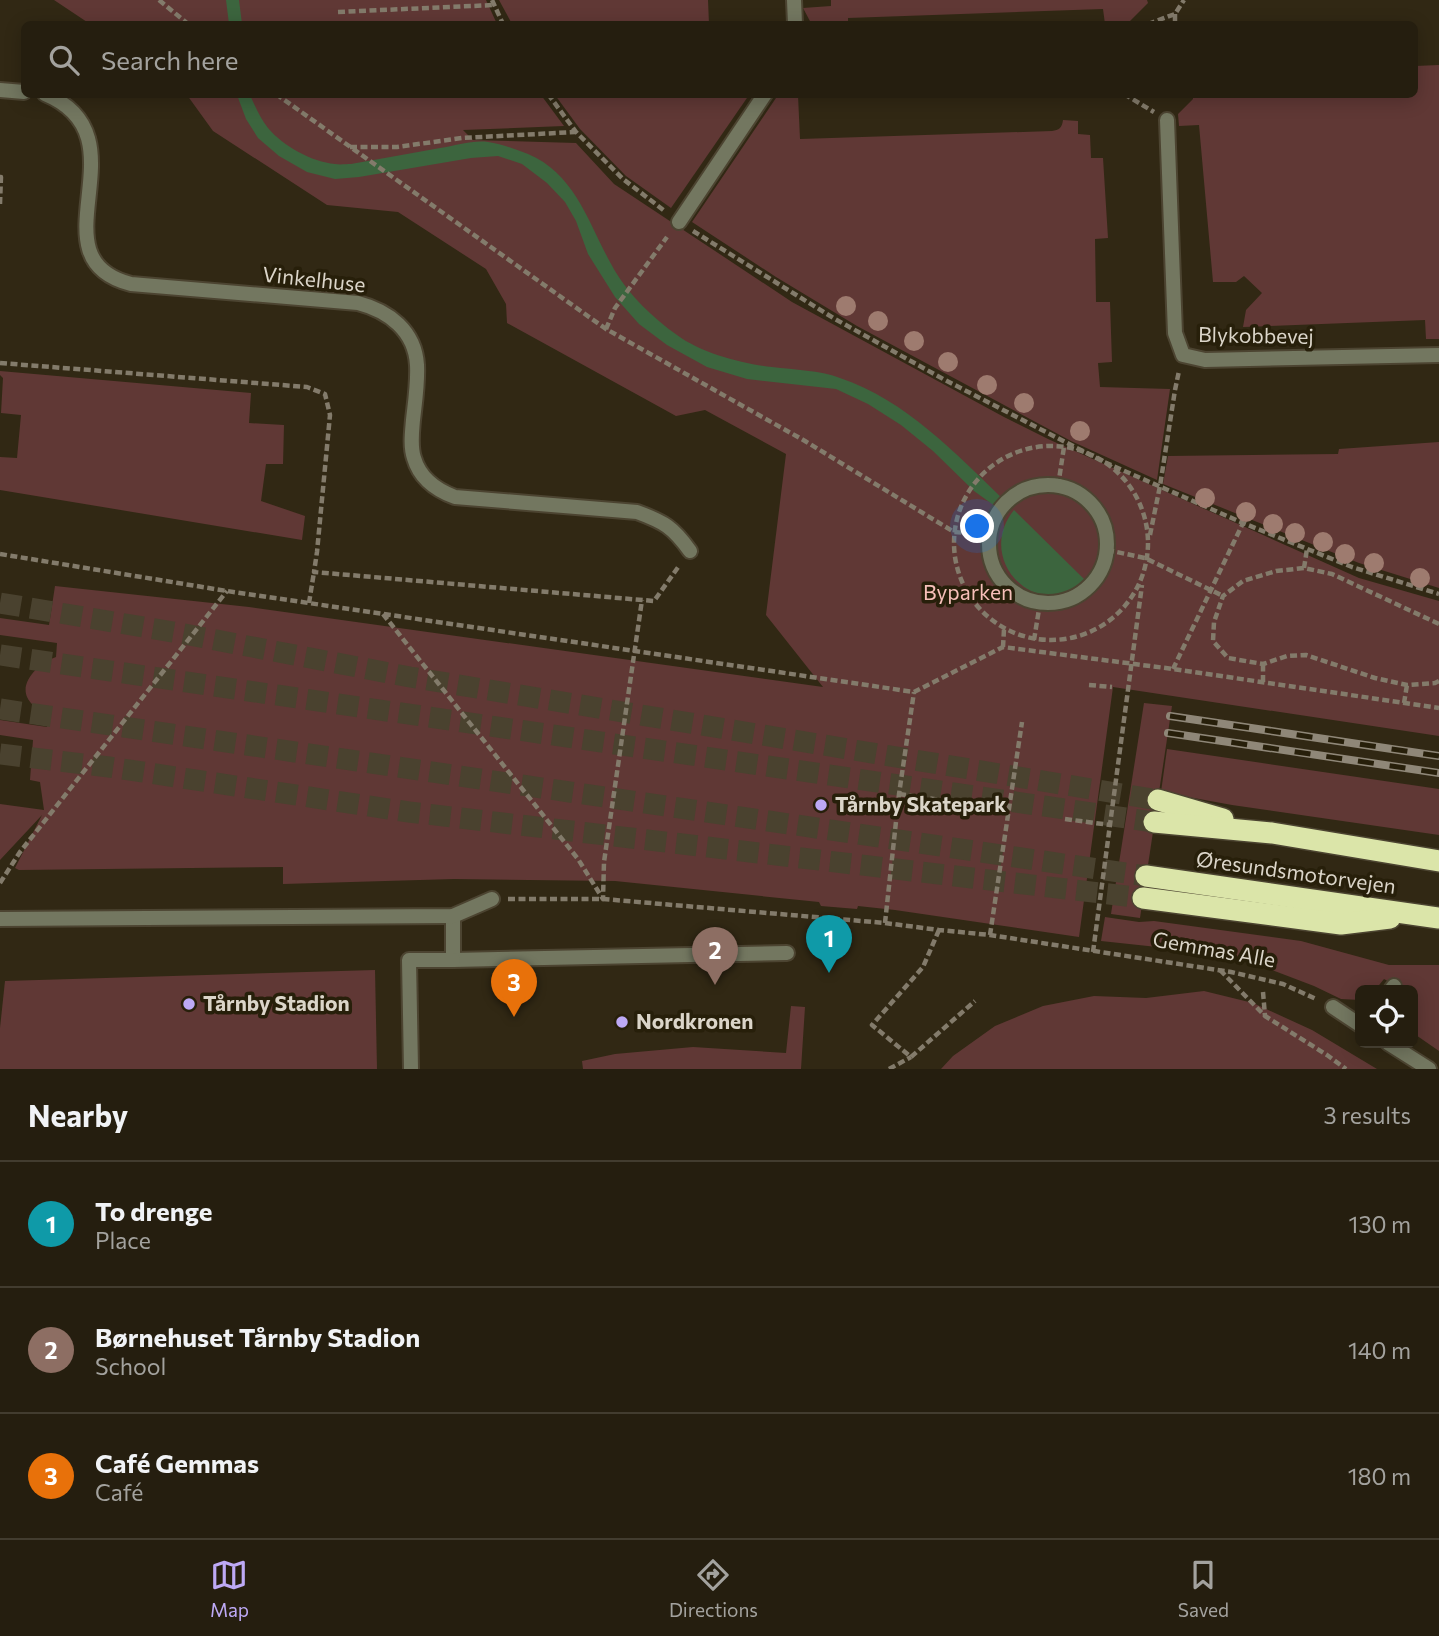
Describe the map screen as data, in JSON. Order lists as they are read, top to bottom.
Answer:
{
  "streets": {
    "highway": ["Øresundsmotorvejen"],
    "street": ["Vinkelhuse", "Blykobbevej"],
    "path": ["Gemmas Alle"]
  },
  "parks": ["Byparken"],
  "places": ["Tårnby Skatepark", "Tårnby Stadion", "Nordkronen"],
  "page": {
    "search": "Search here",
    "pins": ["1", "2", "3"],
    "heading": ["Nearby", "3 results"],
    "list": [
      {
        "mark": "1",
        "name": "To drenge",
        "note": "Place",
        "value": "130 m"
      },
      {
        "mark": "2",
        "name": "Børnehuset Tårnby Stadion",
        "note": "School",
        "value": "140 m"
      },
      {
        "mark": "3",
        "name": "Café Gemmas",
        "note": "Café",
        "value": "180 m"
      }
    ],
    "nav": ["Map", "Directions", "Saved"]
  }
}
